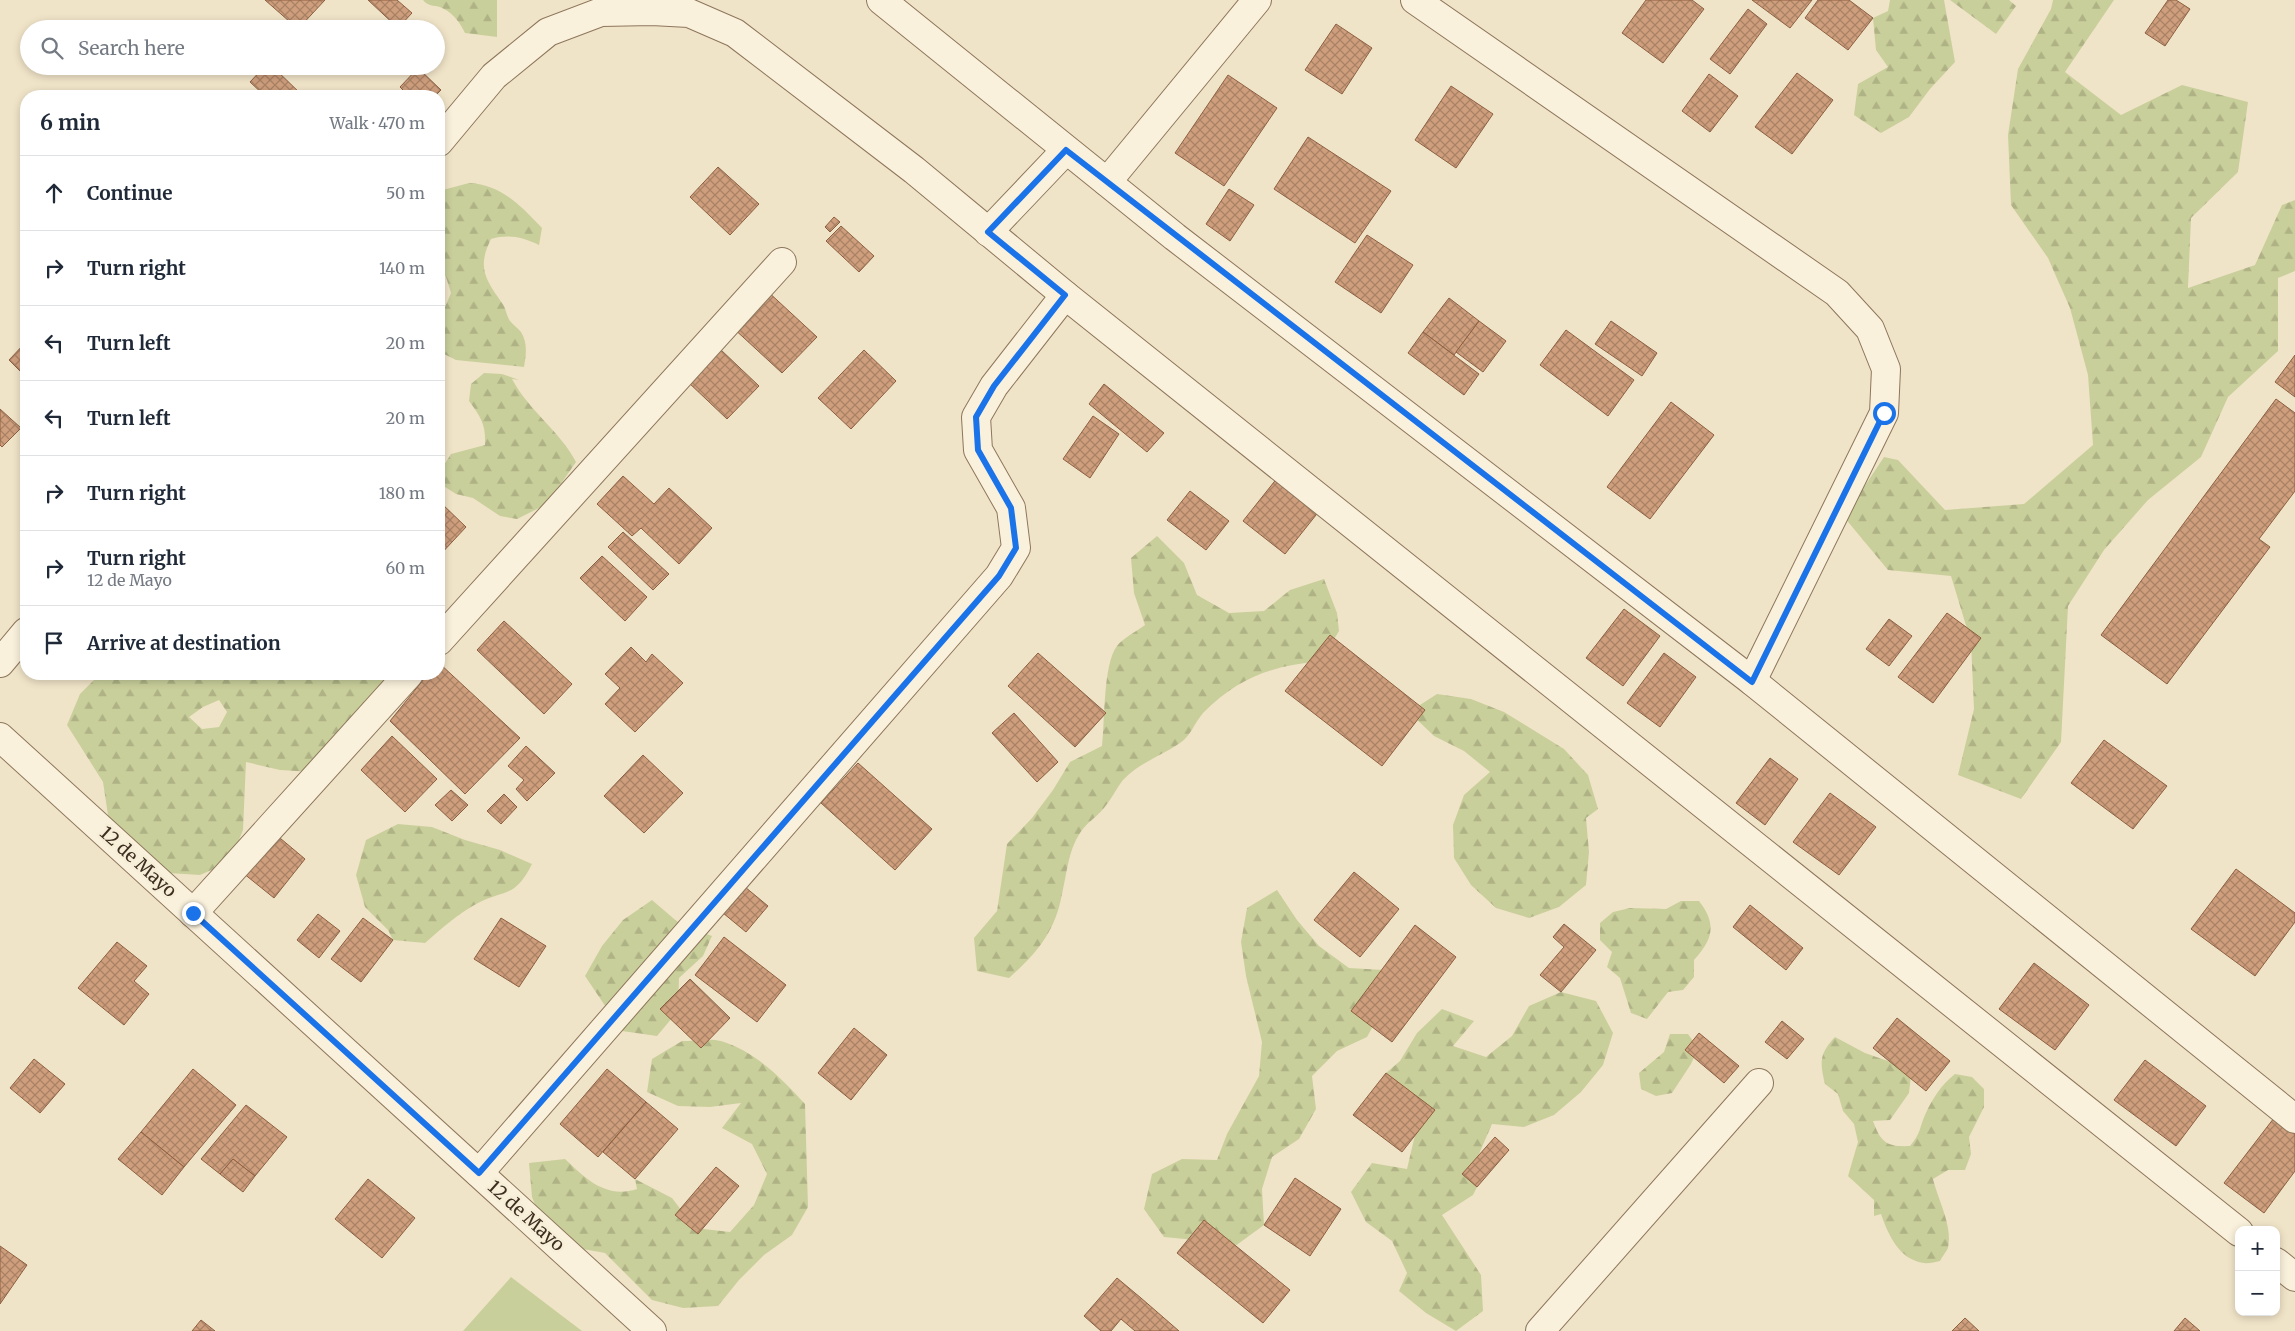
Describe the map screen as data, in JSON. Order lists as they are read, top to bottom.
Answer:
{
  "streets": {
    "street": ["12 de Mayo"]
  },
  "page": {
    "search": "Search here",
    "heading": ["6 min", "Walk · 470 m"],
    "list": [
      ["Continue", "50 m"],
      ["Turn right", "140 m"],
      ["Turn left", "20 m"],
      ["Turn left", "20 m"],
      ["Turn right", "180 m"],
      ["Turn right", "12 de Mayo", "60 m"],
      "Arrive at destination"
    ],
    "map_buttons": ["+", "−"]
  }
}
